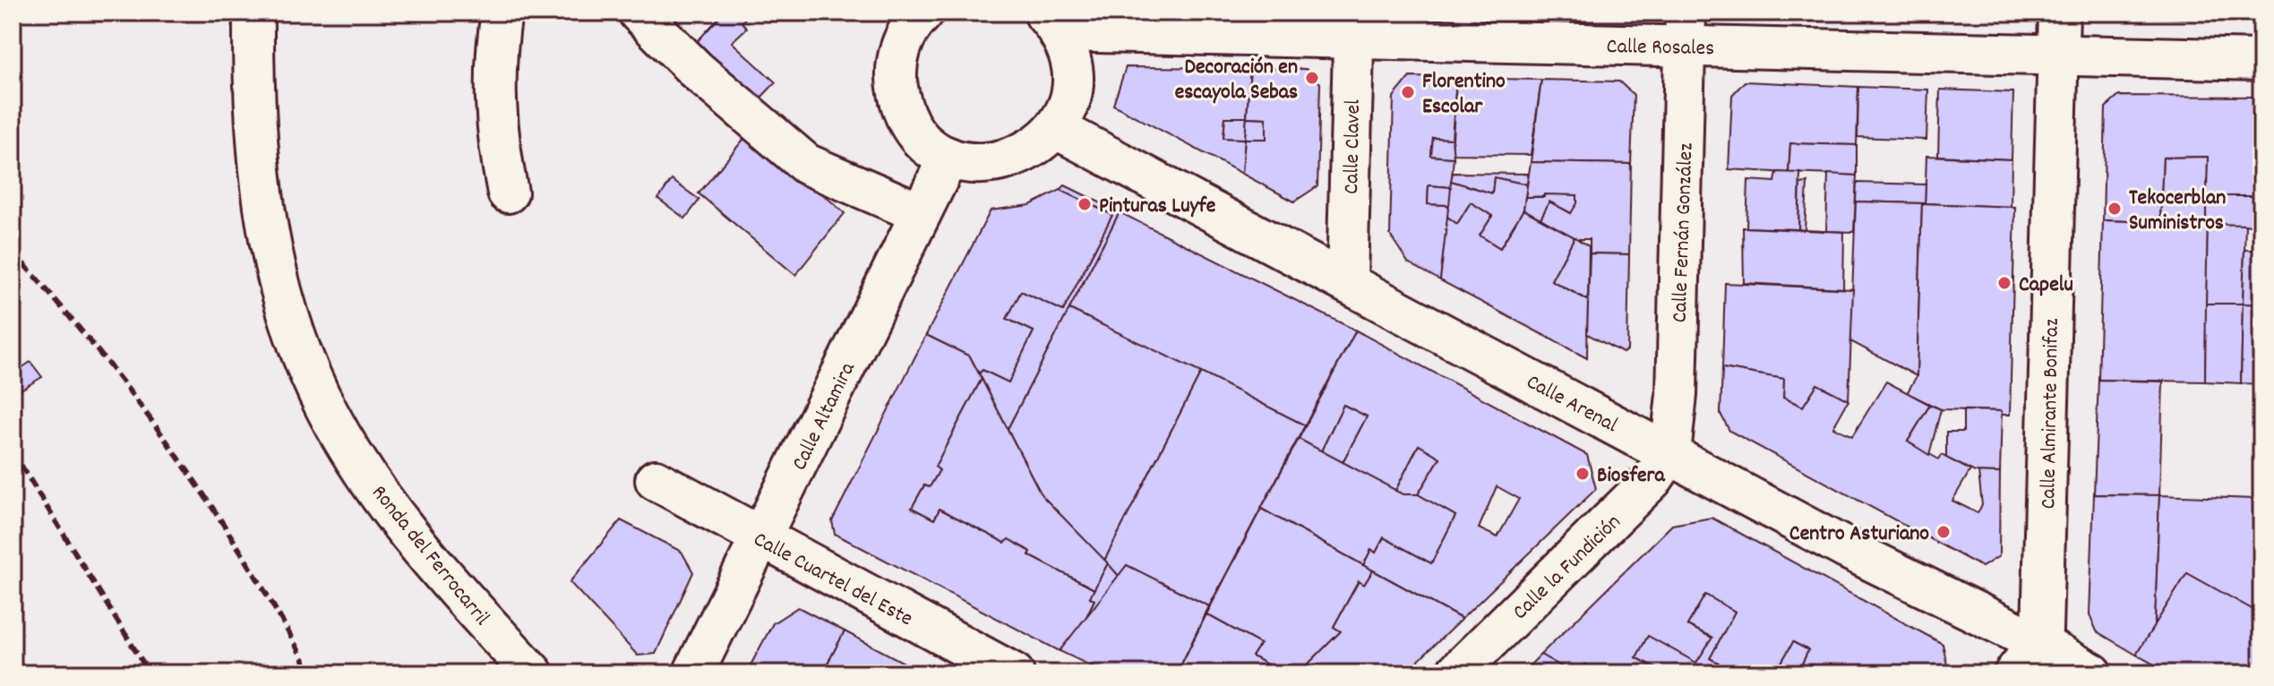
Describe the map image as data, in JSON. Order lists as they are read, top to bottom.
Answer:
{
  "streets": {
    "street": [
      "Calle Rosales",
      "Calle Clavel",
      "Calle Fernán González",
      "Calle Arenal",
      "Calle Almirante Bonifaz",
      "Calle Altamira",
      "Ronda del Ferrocarril",
      "Calle la Fundición",
      "Calle Cuartel del Este"
    ]
  },
  "crossings": [
    ["Calle Rosales", "Calle Clavel"],
    ["Calle Rosales", "Calle Fernán González"],
    ["Calle Rosales", "Calle Almirante Bonifaz"],
    ["Calle Clavel", "Calle Arenal"],
    ["Calle Fernán González", "Calle Arenal"],
    ["Calle Fernán González", "Calle la Fundición"],
    ["Calle Arenal", "Calle Almirante Bonifaz"],
    ["Calle Arenal", "Calle la Fundición"],
    ["Calle Altamira", "Calle Cuartel del Este"]
  ],
  "places": [
    "Decoración en escayola Sebas",
    "Florentino Escolar",
    "Pinturas Luyfe",
    "Tekocerblan Suministros",
    "Capelu",
    "Biosfera",
    "Centro Asturiano"
  ]
}
